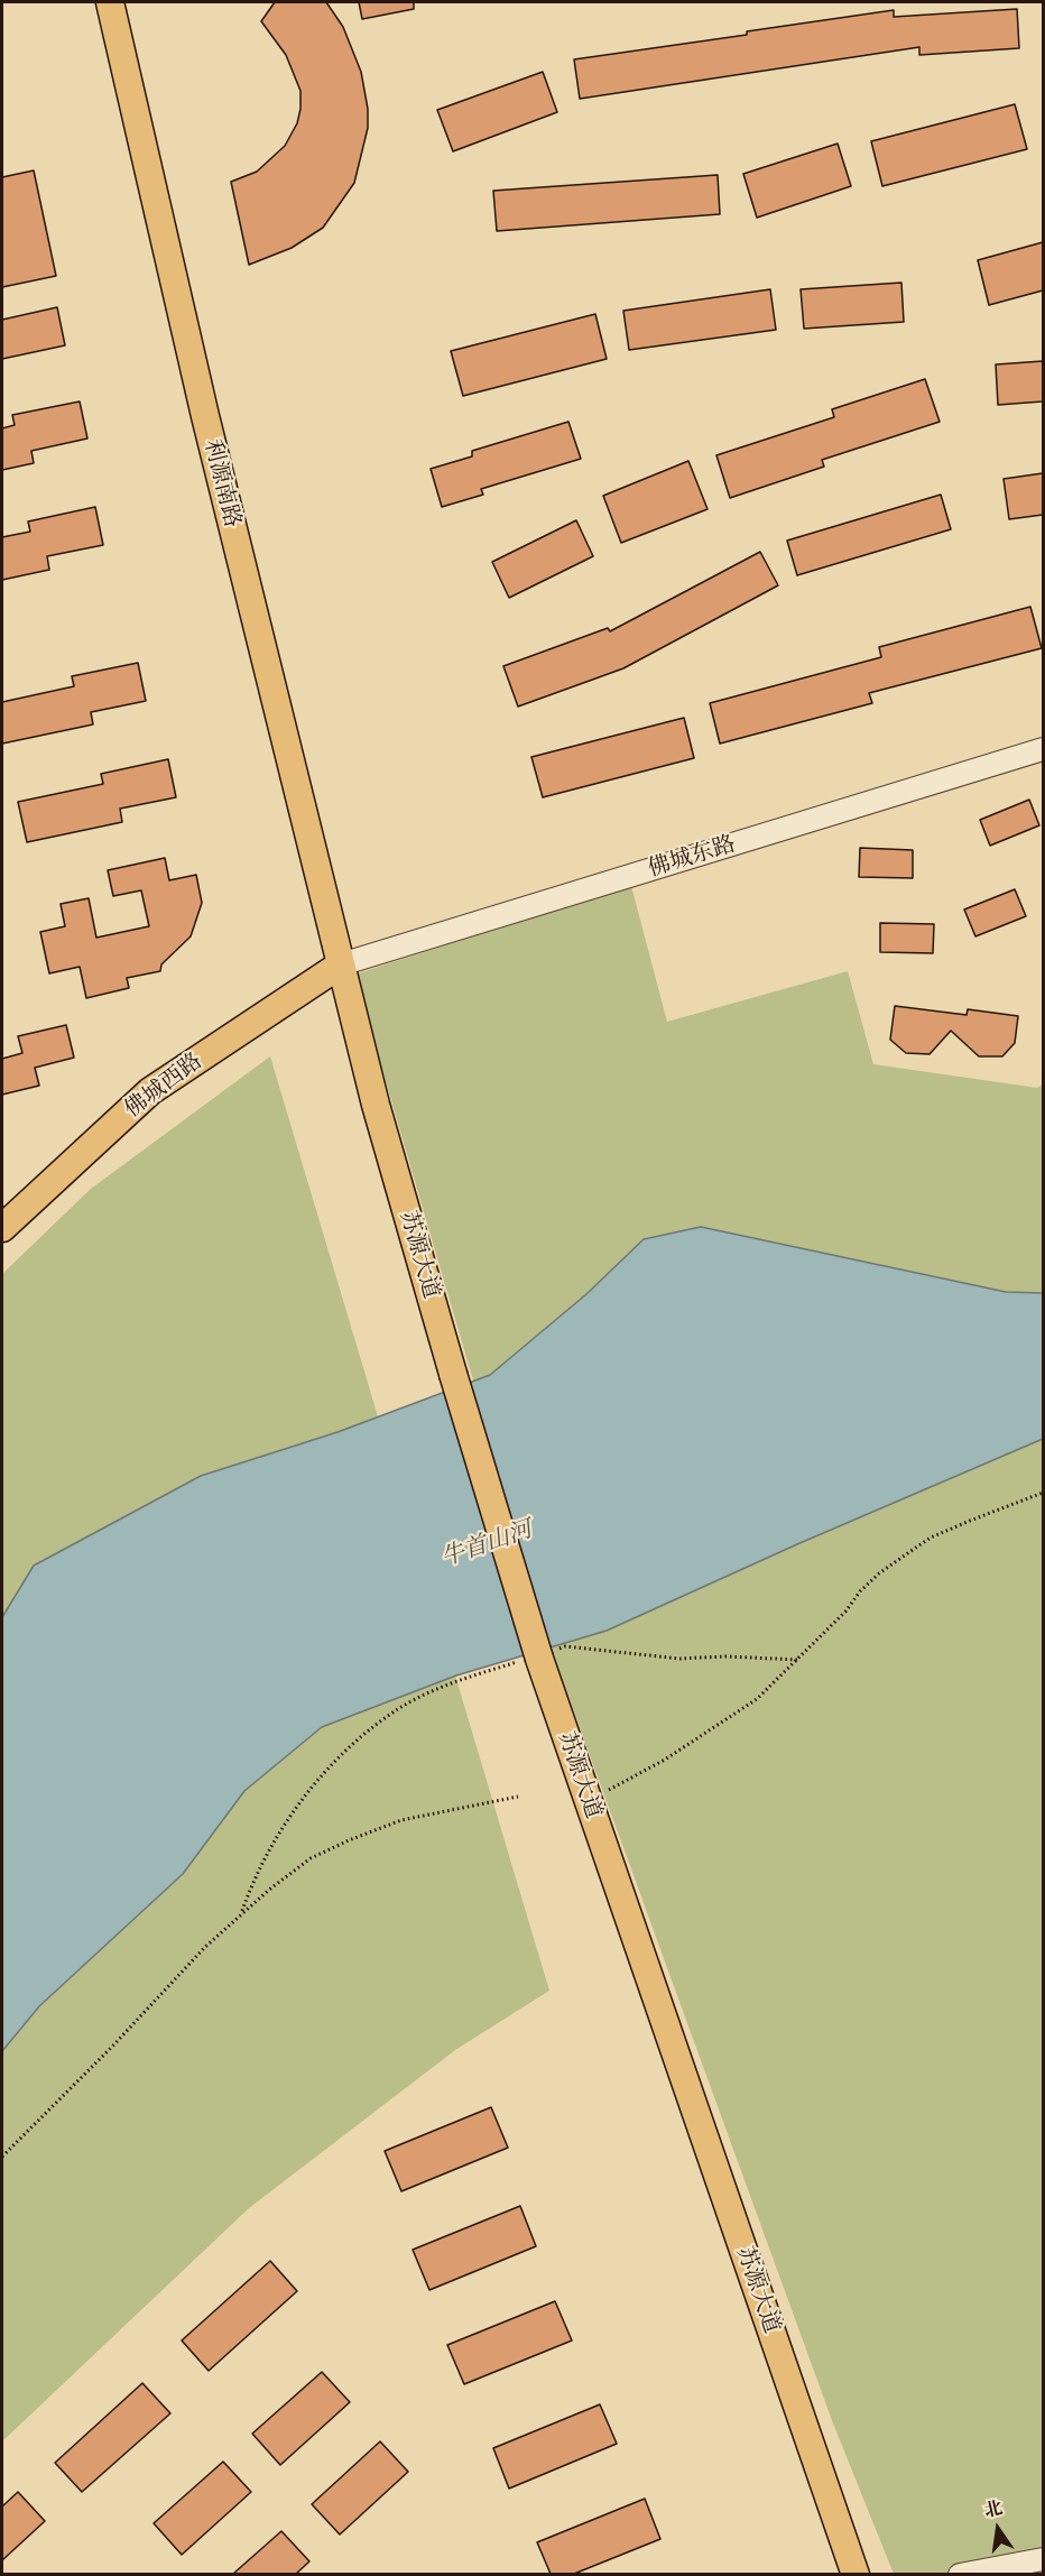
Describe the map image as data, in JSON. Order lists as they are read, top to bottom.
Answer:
{
  "streets": {
    "main road": ["利源南路", "佛城西路", "苏源大道"],
    "street": ["佛城东路"]
  },
  "crossings": [
    ["利源南路", "佛城东路"],
    ["利源南路", "佛城西路"],
    ["利源南路", "苏源大道"],
    ["佛城东路", "佛城西路"],
    ["佛城东路", "苏源大道"],
    ["佛城西路", "苏源大道"]
  ],
  "water": ["牛首山河"],
  "north": "top"
}
